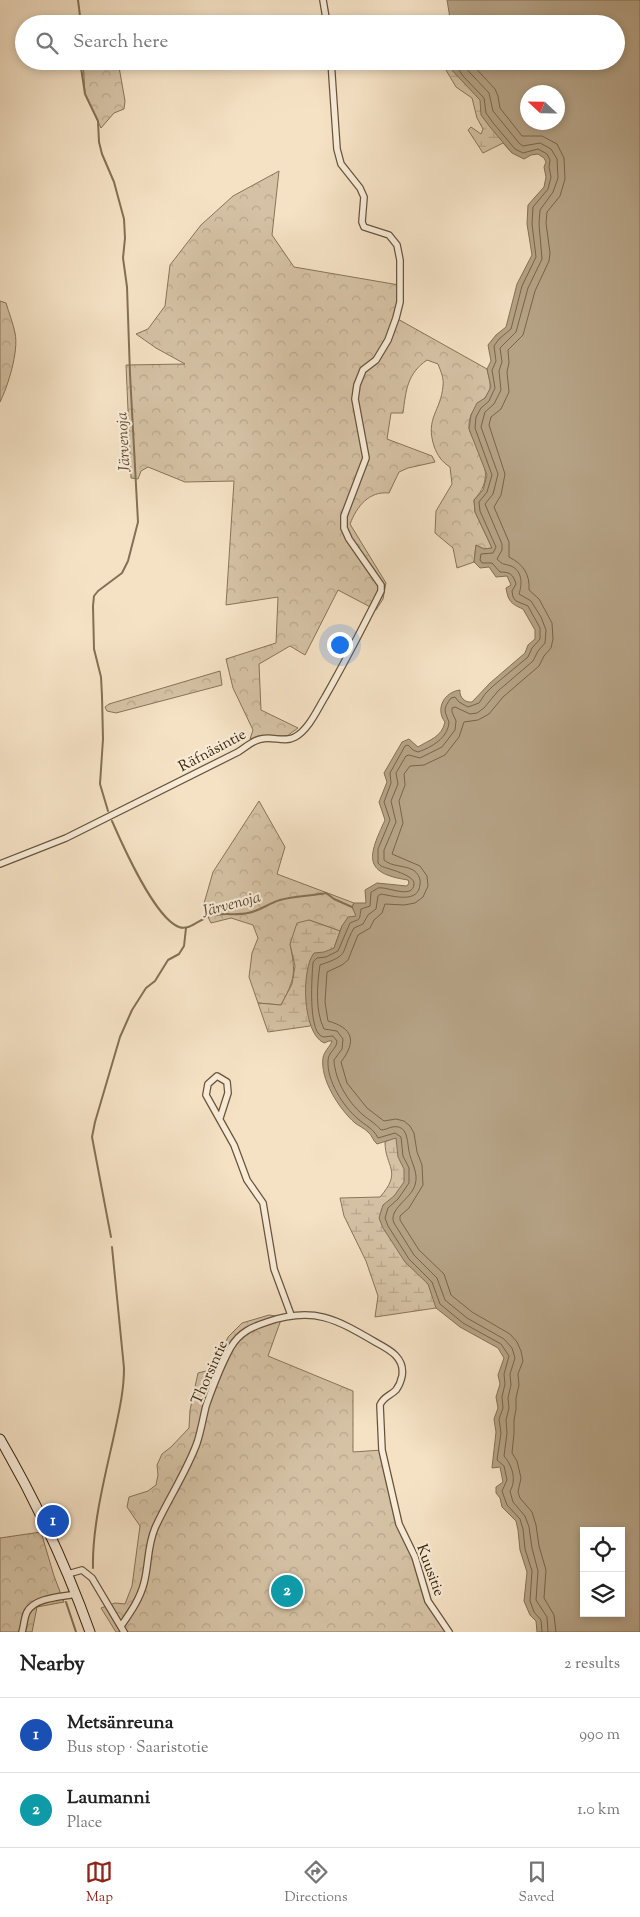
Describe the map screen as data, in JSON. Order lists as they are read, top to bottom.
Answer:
{
  "streets": {
    "street": ["Räfnäsintie", "Thorsintie", "Kuusitie"]
  },
  "crossings": [
    ["Thorsintie", "Kuusitie"]
  ],
  "water": ["Järvenoja"],
  "north": "left",
  "page": {
    "search": "Search here",
    "pins": ["1", "2"],
    "heading": ["Nearby", "2 results"],
    "list": [
      {
        "mark": "1",
        "name": "Metsänreuna",
        "note": "Bus stop · Saaristotie",
        "value": "990 m"
      },
      {
        "mark": "2",
        "name": "Laumanni",
        "note": "Place",
        "value": "1.0 km"
      }
    ],
    "nav": ["Map", "Directions", "Saved"]
  }
}
